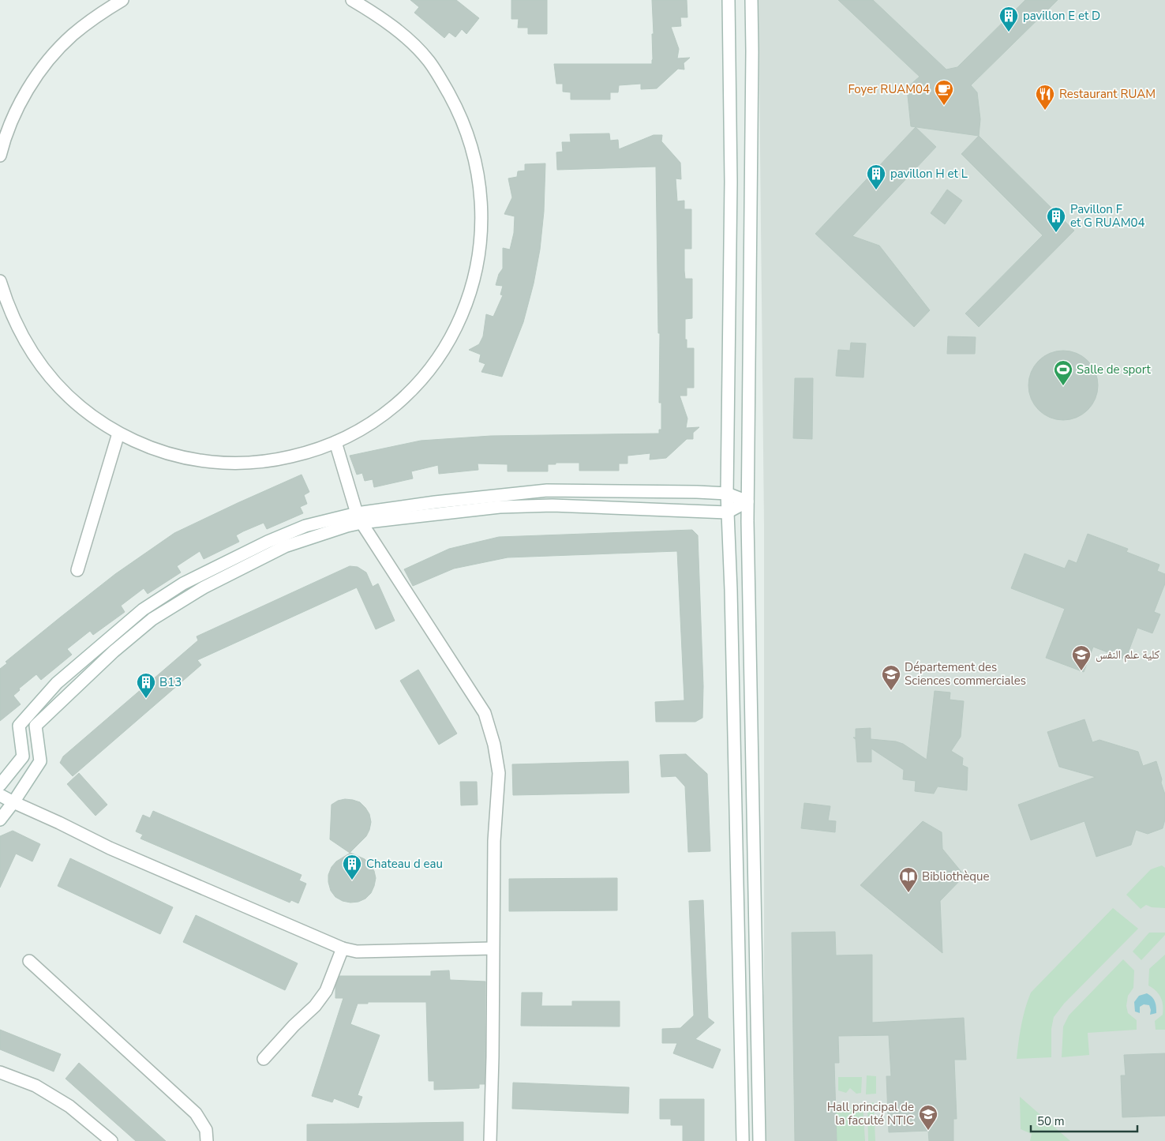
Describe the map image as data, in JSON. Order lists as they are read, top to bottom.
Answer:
{
  "places": {
    "building": [
      "pavillon E et D",
      "pavillon H et L",
      "Pavillon F et G RUAM04",
      "B13",
      "Chateau d eau"
    ],
    "cafe": ["Foyer RUAM04"],
    "restaurant": ["Restaurant RUAM"],
    "sports": ["Salle de sport"],
    "school or university": ["كلية علم النفس", "Département des Sciences commerciales", "Hall principal de la faculté NTIC"],
    "library": ["Bibliothèque"]
  },
  "scale_bar": "50 m"
}
